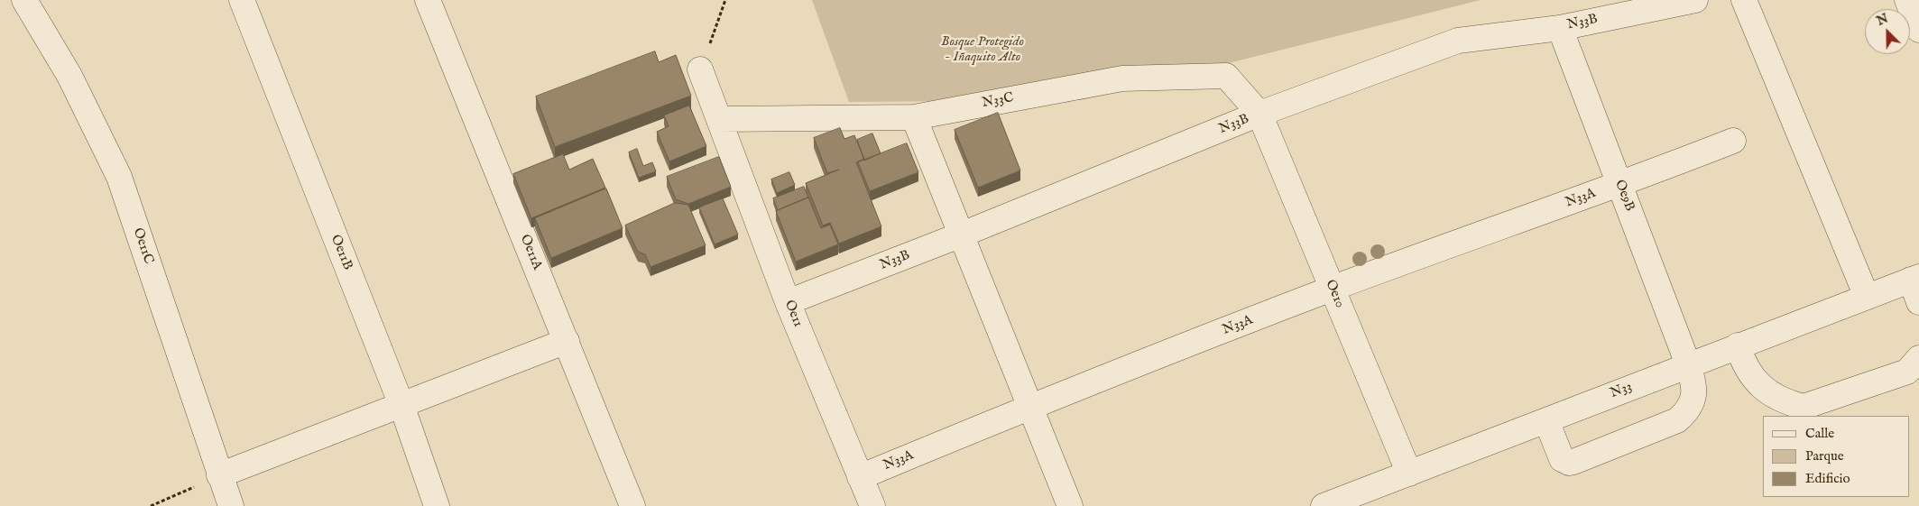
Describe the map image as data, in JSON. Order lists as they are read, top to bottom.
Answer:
{
  "streets": {
    "street": [
      "N33B",
      "N33C",
      "Oe9B",
      "N33A",
      "Oe11C",
      "Oe11B",
      "Oe11A",
      "Oe10",
      "Oe11",
      "N33"
    ]
  },
  "crossings": [
    ["N33B", "N33C"],
    ["N33B", "Oe9B"],
    ["N33B", "Oe10"],
    ["N33B", "Oe11"],
    ["N33C", "Oe10"],
    ["N33C", "Oe11"],
    ["Oe9B", "N33A"],
    ["Oe9B", "N33"],
    ["N33A", "Oe10"],
    ["N33A", "Oe11"],
    ["Oe10", "N33"]
  ],
  "parks": ["Bosque Protegido - Iñaquito Alto"],
  "legend": ["Calle", "Parque", "Edificio"],
  "north": "top left"
}
